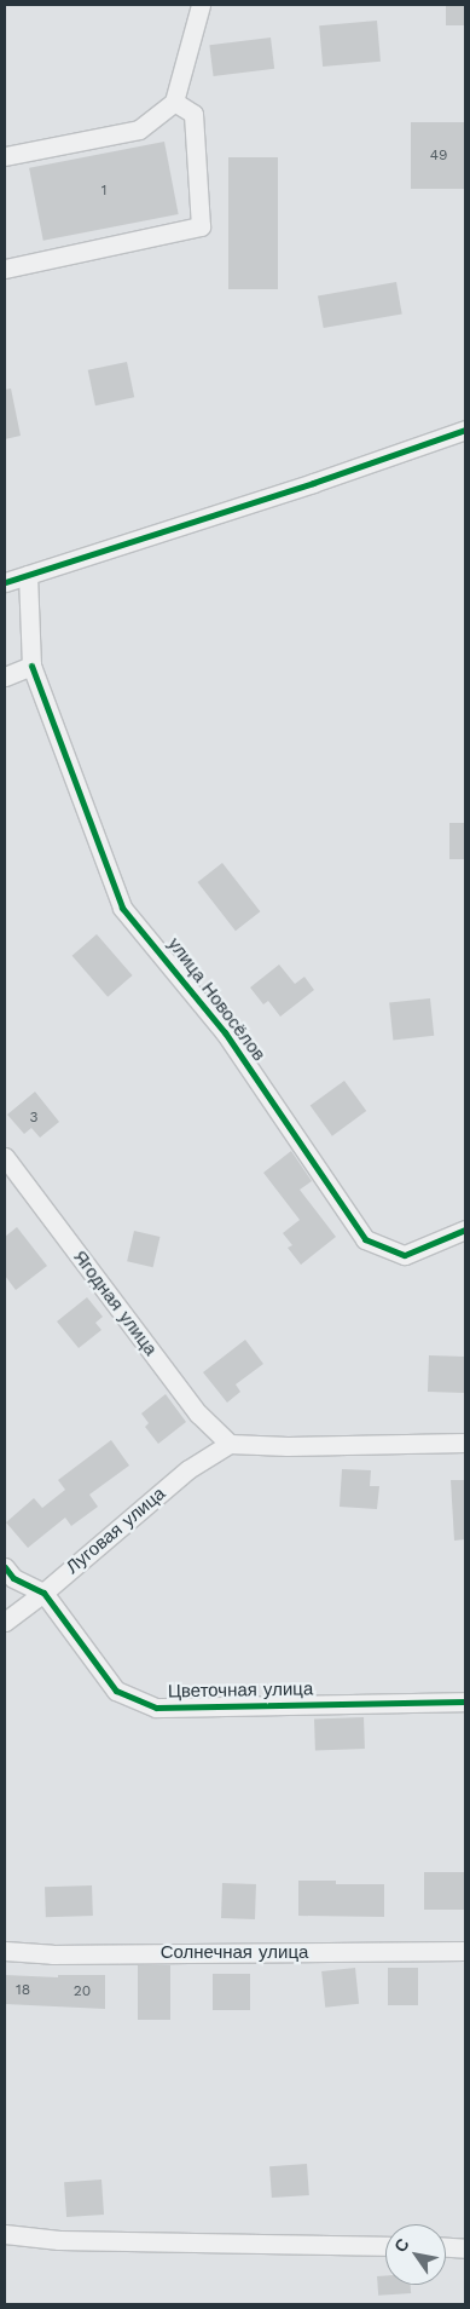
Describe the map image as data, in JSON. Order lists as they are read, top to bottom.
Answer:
{
  "streets": {
    "street": [
      "улица Новосёлов",
      "Ягодная улица",
      "Луговая улица",
      "Цветочная улица",
      "Солнечная улица"
    ]
  },
  "crossings": [
    ["Ягодная улица", "Луговая улица"],
    ["Луговая улица", "Цветочная улица"]
  ],
  "house_numbers": [
    "49",
    "1",
    "3",
    "18",
    "20"
  ],
  "north": "top left"
}
